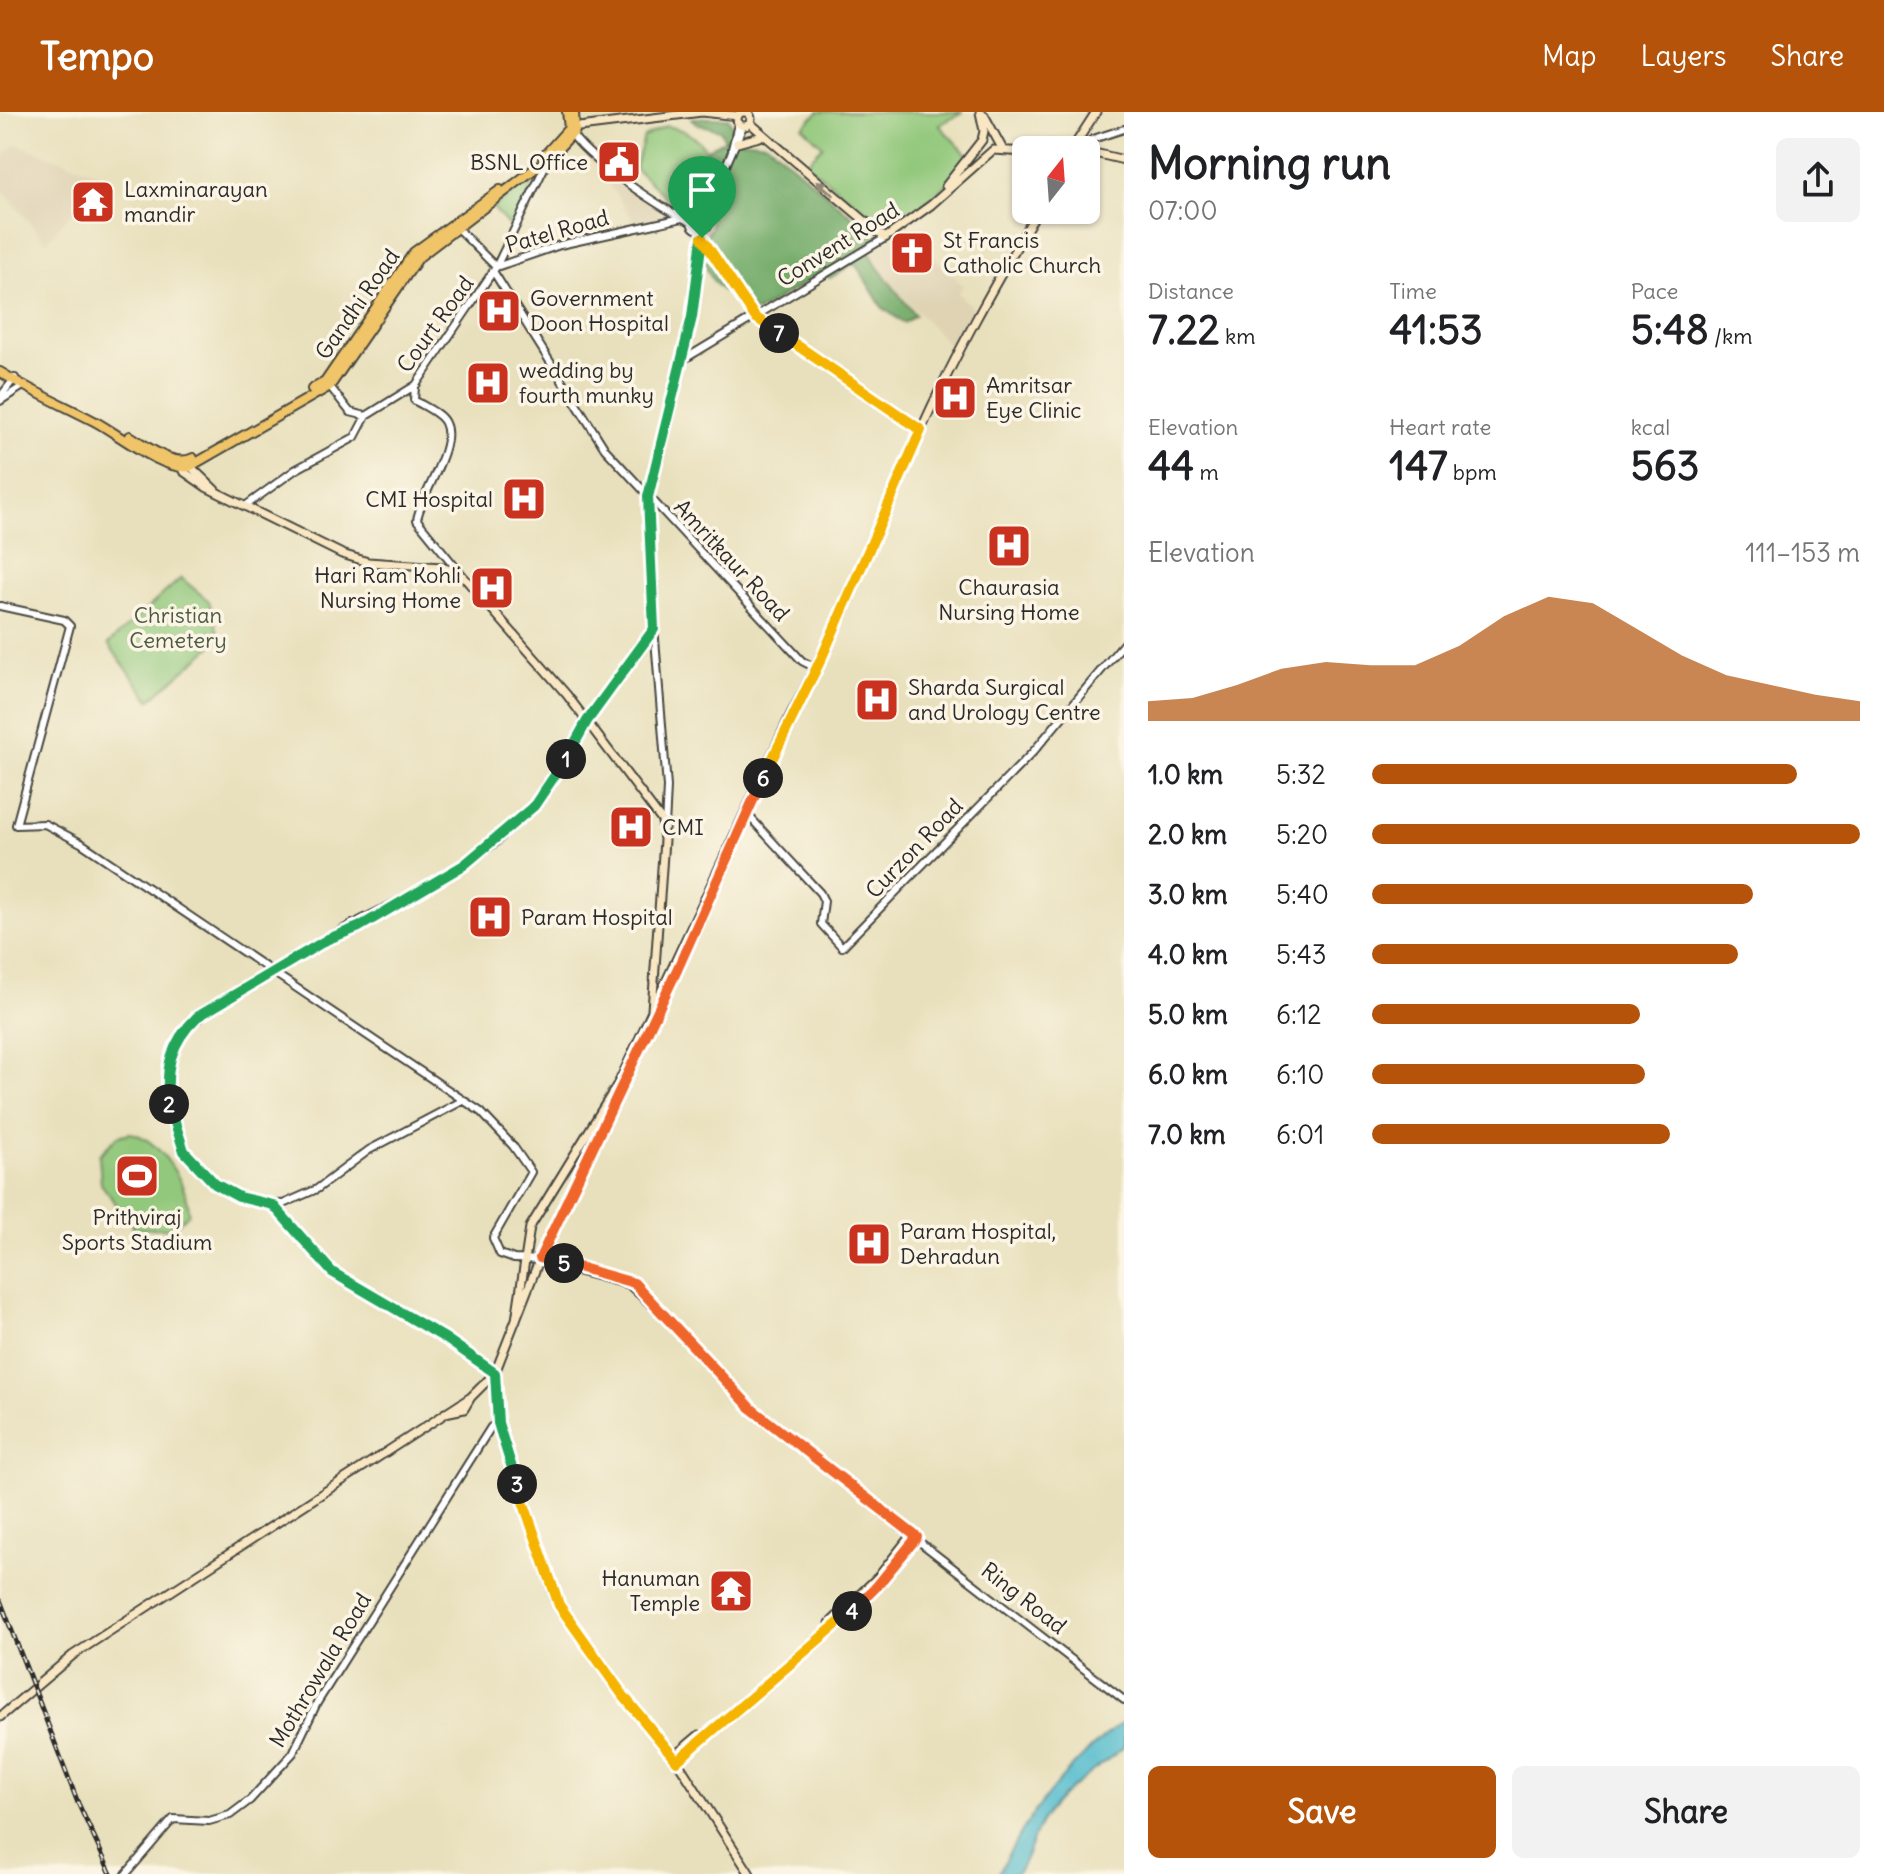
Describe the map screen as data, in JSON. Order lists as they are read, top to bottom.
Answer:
{
  "streets": {
    "main road": ["Convent Road", "Gandhi Road"],
    "street": [
      "Patel Road",
      "Court Road",
      "Amritkaur Road",
      "Curzon Road",
      "Ring Road",
      "Mothrowala Road"
    ]
  },
  "crossings": [
    ["Patel Road", "Gandhi Road"],
    ["Patel Road", "Court Road"],
    ["Patel Road", "Amritkaur Road"],
    ["Gandhi Road", "Court Road"],
    ["Court Road", "Amritkaur Road"]
  ],
  "parks": ["Christian Cemetery"],
  "places": {
    "public building": ["BSNL Office"],
    "temple": ["Laxminarayan mandir", "Hanuman Temple"],
    "church": ["St Francis Catholic Church"],
    "hospital": [
      "Government Doon Hospital",
      "wedding by fourth munky",
      "Amritsar Eye Clinic",
      "CMI Hospital",
      "Chaurasia Nursing Home",
      "Hari Ram Kohli Nursing Home",
      "Sharda Surgical and Urology Centre",
      "CMI",
      "Param Hospital",
      "Param Hospital, Dehradun"
    ],
    "sports": ["Prithviraj Sports Stadium"]
  },
  "north": "top",
  "page": {
    "header": "Tempo",
    "nav": ["Map", "Layers", "Share"],
    "heading": ["Morning run", "07:00"],
    "stats": [
      ["Distance", "7.22 km"],
      ["Time", "41:53"],
      ["Pace", "5:48 /km"],
      ["Elevation", "44 m"],
      ["Heart rate", "147 bpm"],
      ["kcal", "563"]
    ],
    "pins": [
      "7",
      "1",
      "6",
      "2",
      "5",
      "3",
      "4"
    ],
    "chart": ["Elevation", "111–153 m"],
    "list": [
      {
        "name": "1.0 km",
        "note": "5:32"
      },
      {
        "name": "2.0 km",
        "note": "5:20"
      },
      {
        "name": "3.0 km",
        "note": "5:40"
      },
      {
        "name": "4.0 km",
        "note": "5:43"
      },
      {
        "name": "5.0 km",
        "note": "6:12"
      },
      {
        "name": "6.0 km",
        "note": "6:10"
      },
      {
        "name": "7.0 km",
        "note": "6:01"
      }
    ],
    "buttons": ["Save", "Share"]
  }
}
